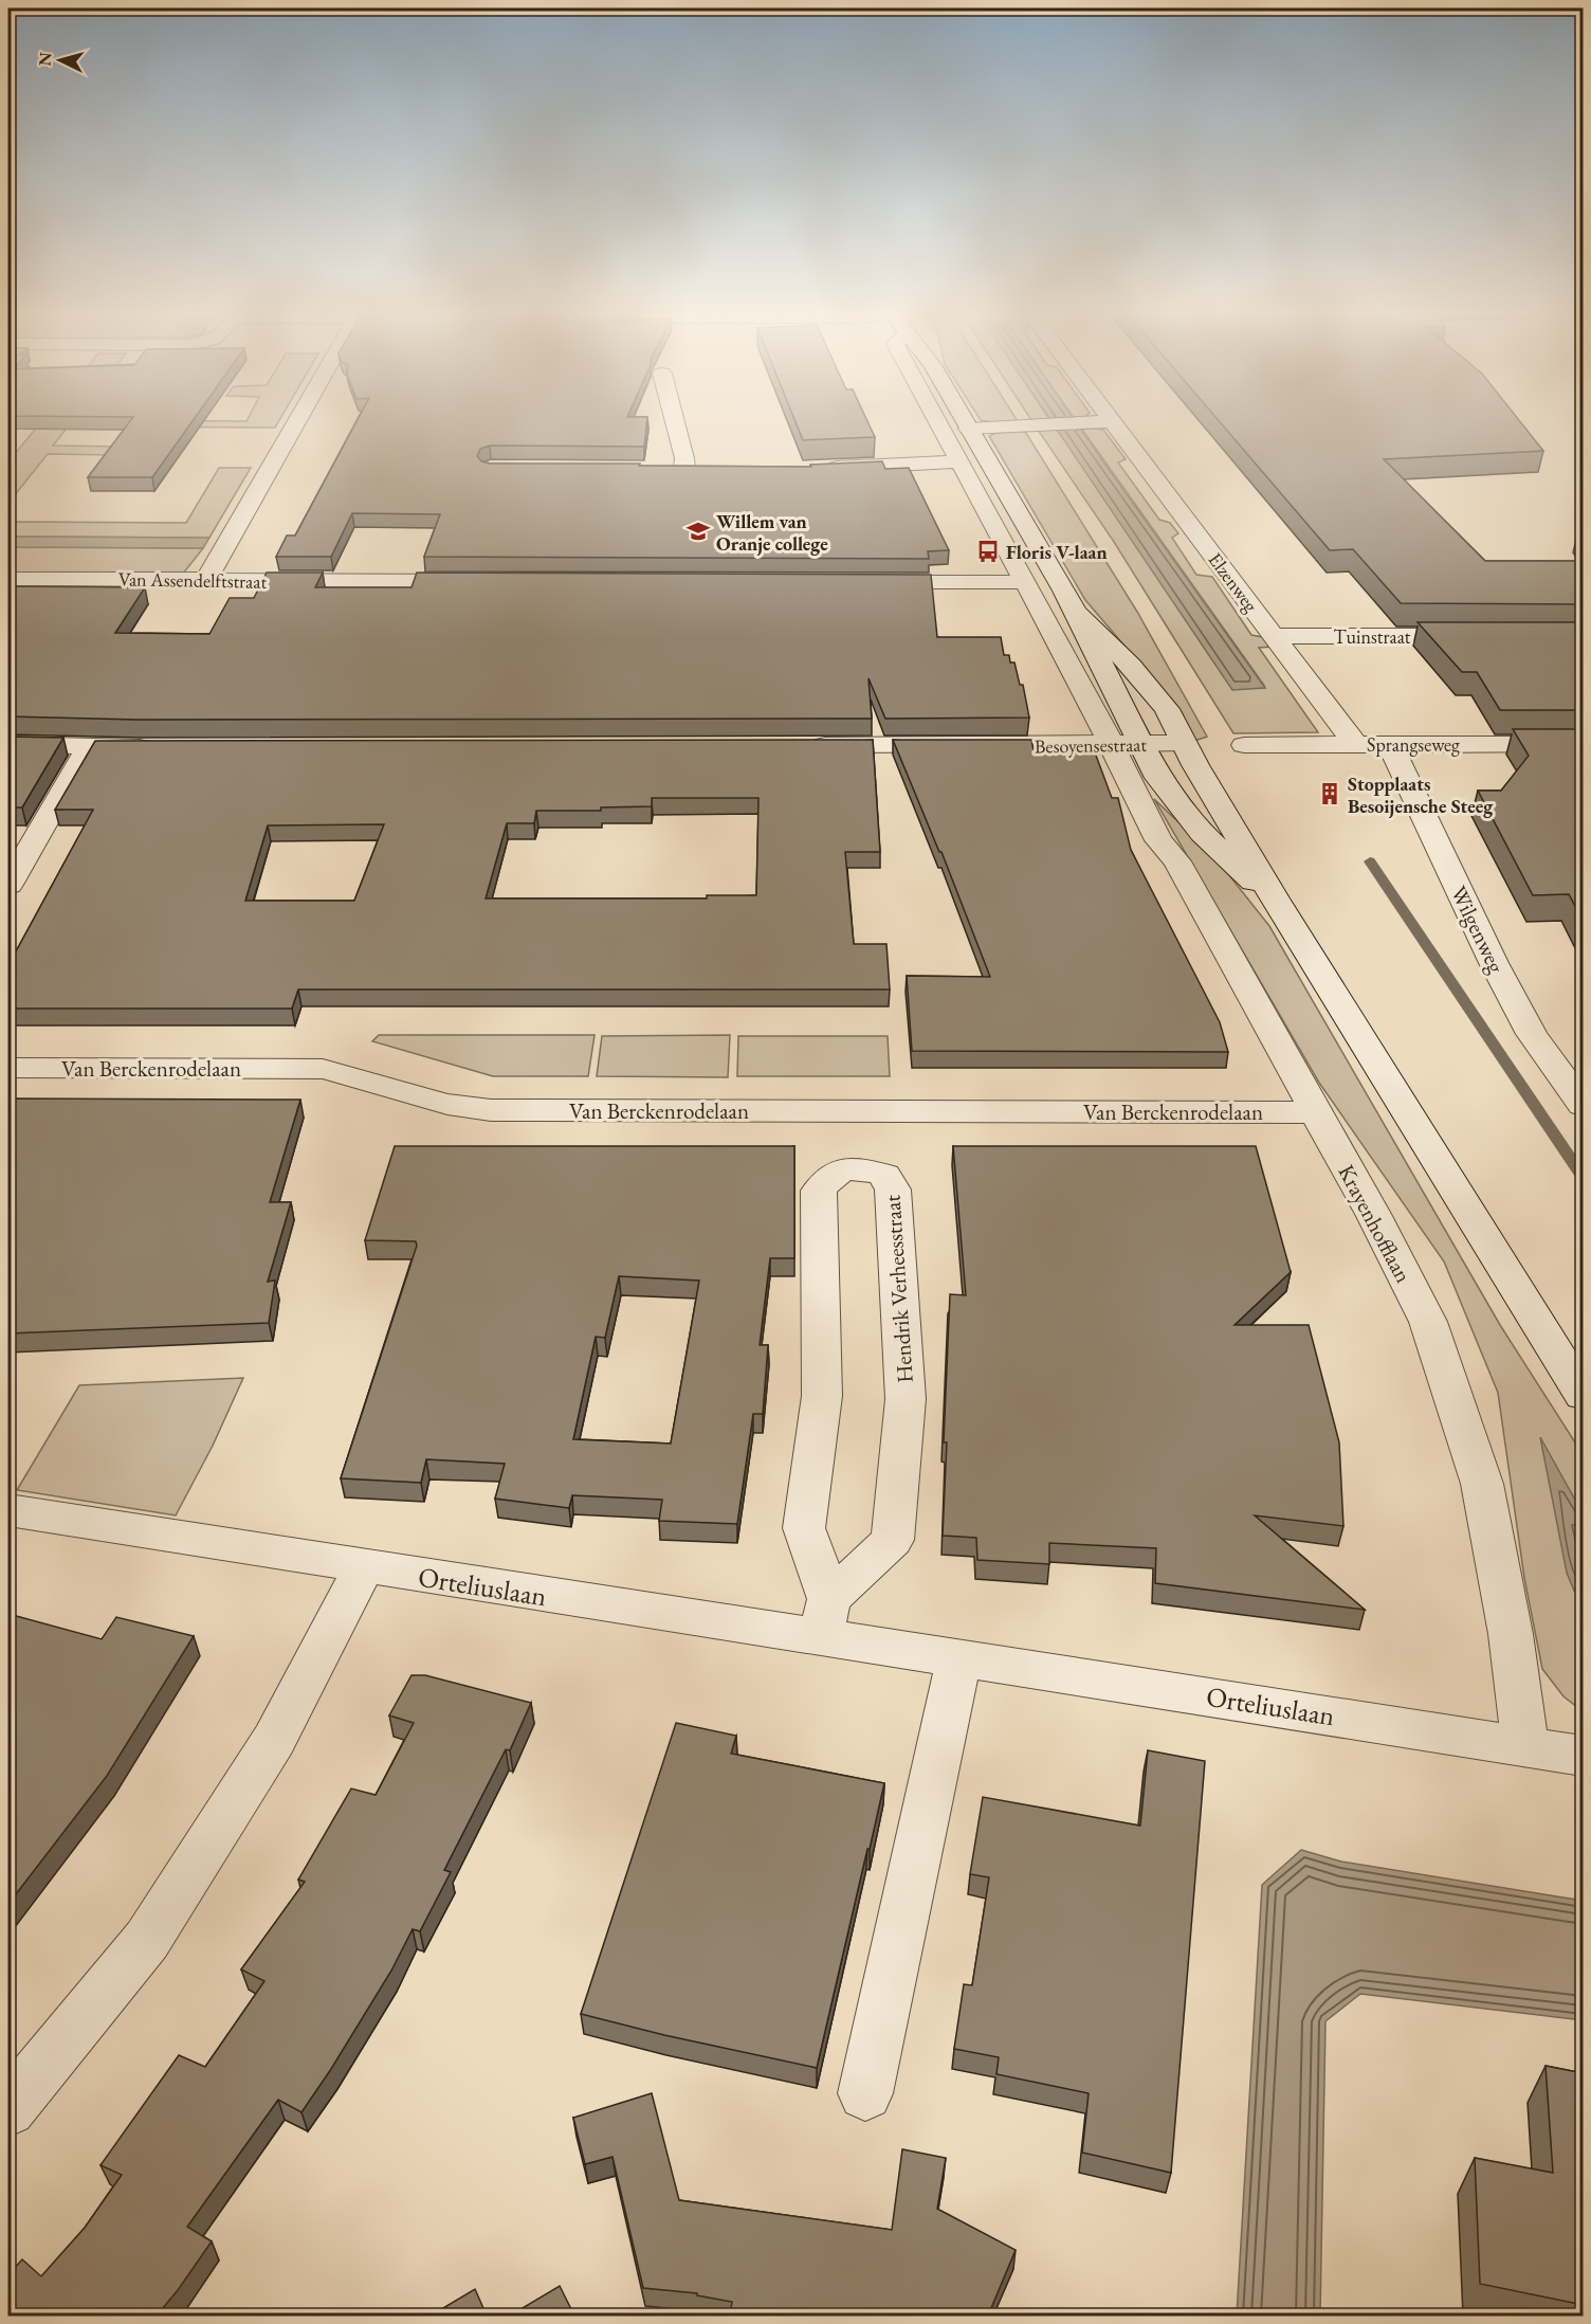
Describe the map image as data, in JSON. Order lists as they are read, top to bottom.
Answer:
{
  "streets": {
    "street": [
      "Van Assendelftstraat",
      "Elzenweg",
      "Tuinstraat",
      "Sprangseweg",
      "Besoyensestraat",
      "Wilgenweg",
      "Van Berckenrodelaan",
      "Krayenhofflaan",
      "Hendrik Verheesstraat",
      "Orteliuslaan"
    ]
  },
  "crossings": [
    ["Elzenweg", "Tuinstraat"],
    ["Elzenweg", "Sprangseweg"],
    ["Sprangseweg", "Wilgenweg"],
    ["Besoyensestraat", "Krayenhofflaan"],
    ["Van Berckenrodelaan", "Krayenhofflaan"],
    ["Krayenhofflaan", "Orteliuslaan"],
    ["Hendrik Verheesstraat", "Orteliuslaan"]
  ],
  "places": {
    "school or university": ["Willem van Oranje college"],
    "bus stop": ["Floris V-laan"],
    "building": ["Stopplaats Besoijensche Steeg"]
  },
  "north": "left"
}
